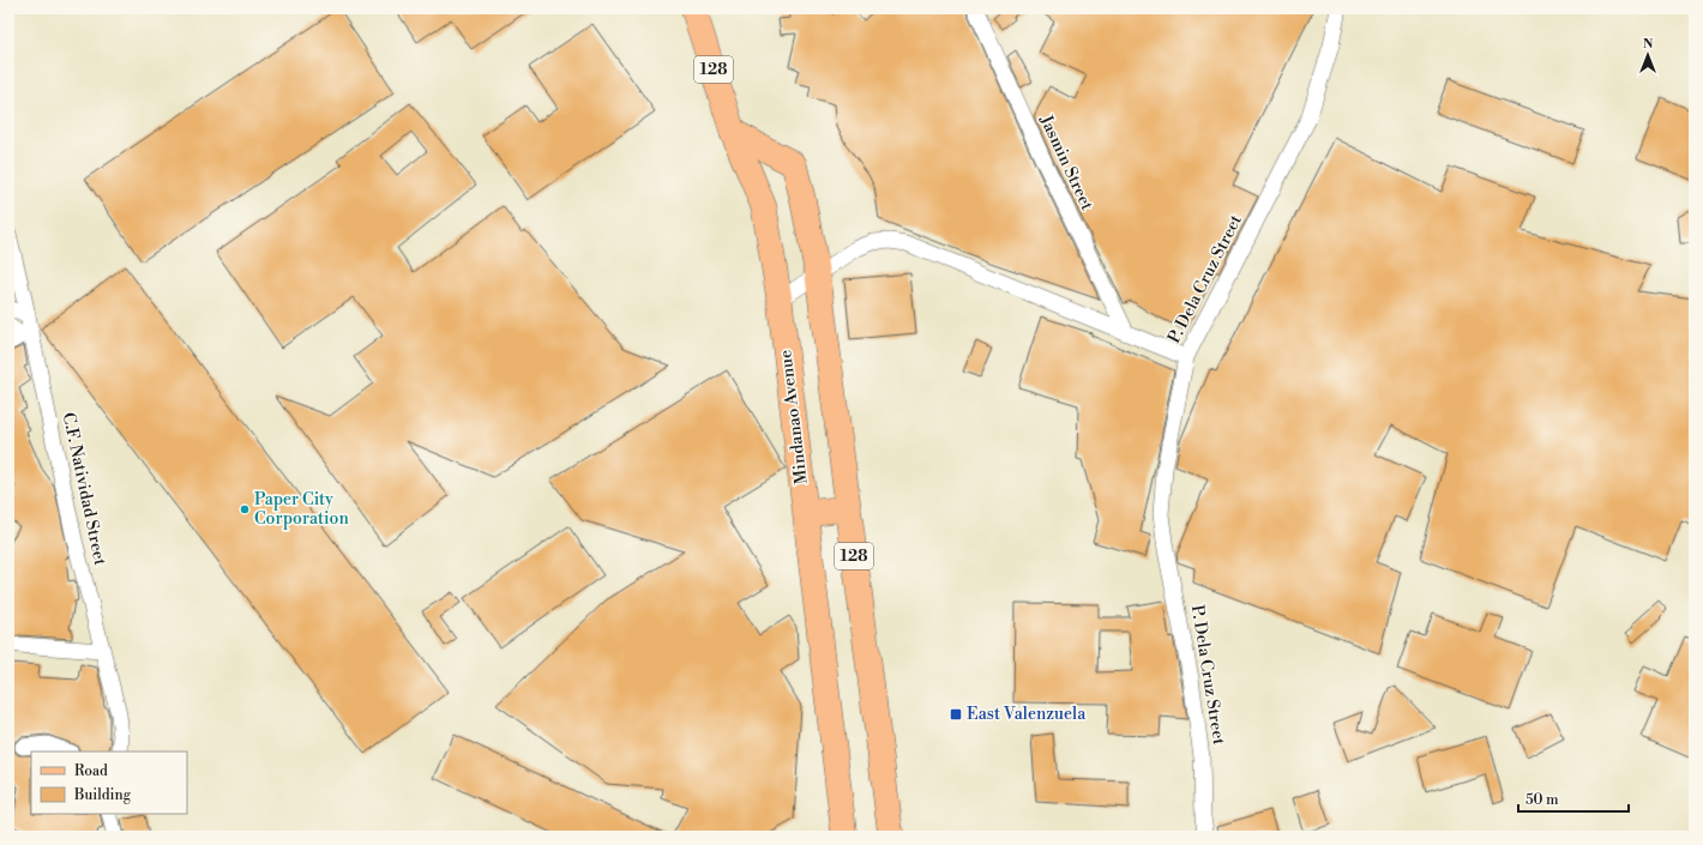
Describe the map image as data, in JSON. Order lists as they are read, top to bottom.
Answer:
{
  "streets": {
    "main road": ["128", "Mindanao Avenue"],
    "street": ["Jasmin Street", "P. Dela Cruz Street", "C.F. Natividad Street"]
  },
  "crossings": [
    ["128", "Mindanao Avenue"]
  ],
  "places": {
    "other": ["Paper City Corporation"],
    "transit": ["East Valenzuela"]
  },
  "legend": ["Road", "Building"],
  "scale_bar": "50 m",
  "north": "top"
}
